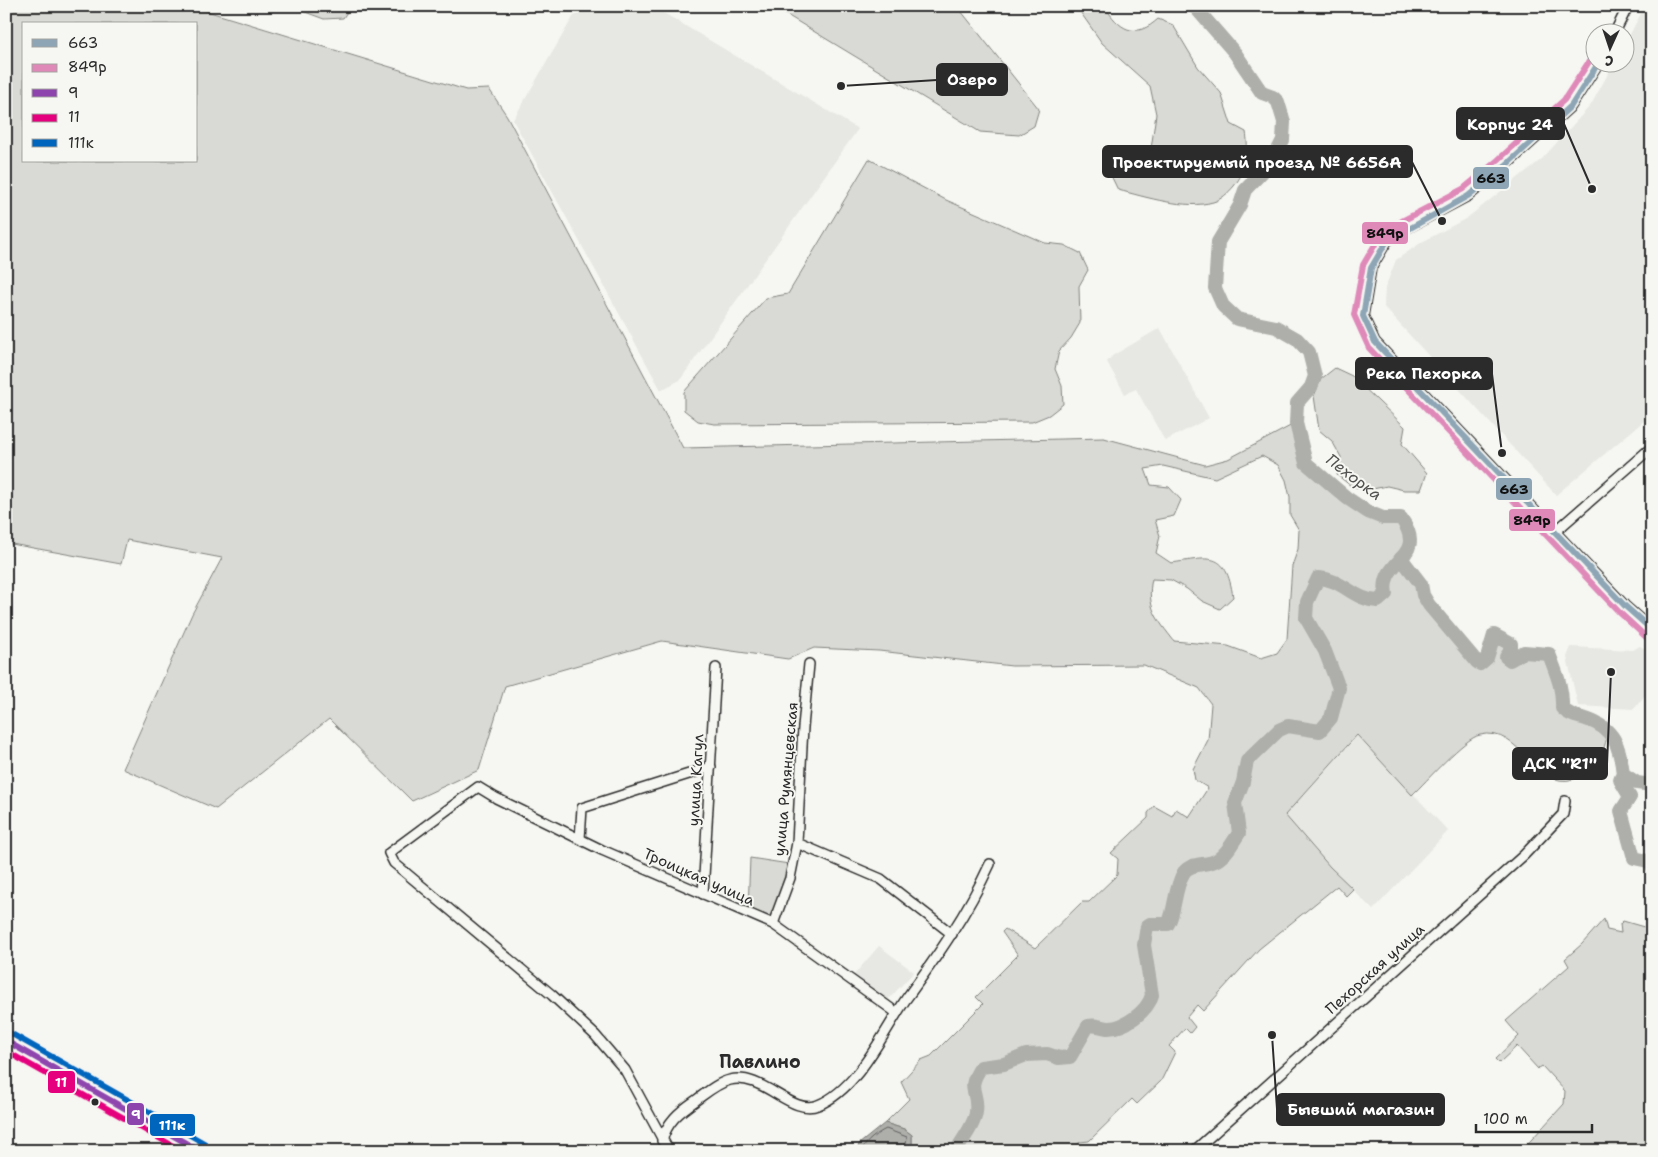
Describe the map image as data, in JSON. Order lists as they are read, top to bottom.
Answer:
{
  "streets": {
    "street": [
      "улица Румянцевская",
      "улица Кагул",
      "Троицкая улица",
      "Пехорская улица"
    ]
  },
  "crossings": [
    ["улица Румянцевская", "Троицкая улица"],
    ["улица Кагул", "Троицкая улица"]
  ],
  "districts": ["Павлино"],
  "water": ["Пехорка"],
  "places": [
    "Озеро",
    "Корпус 24",
    "Проектируемый проезд № 6656А",
    "Река Пехорка",
    "ДСК \"R1\"",
    "Бывший магазин"
  ],
  "lines": [
    "transit line 849р",
    "transit line 663",
    "transit line 111к",
    "transit line 9",
    "transit line 11"
  ],
  "legend": [
    "663",
    "849р",
    "9",
    "11",
    "111к"
  ],
  "scale_bar": "100 m",
  "north": "bottom"
}
